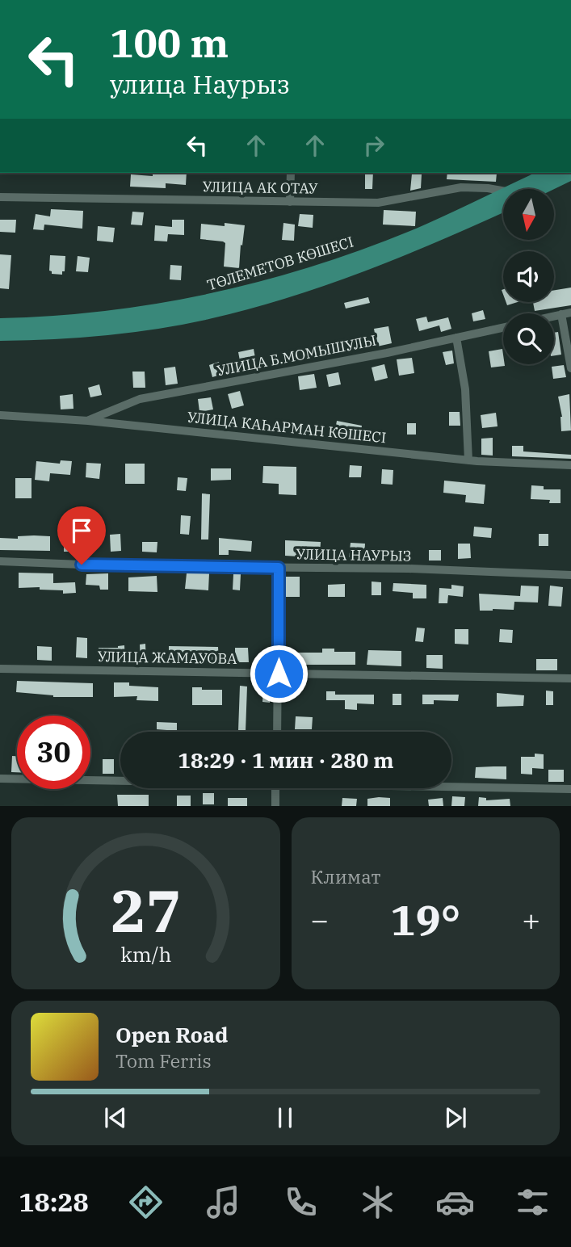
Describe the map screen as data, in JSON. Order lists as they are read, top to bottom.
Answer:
{
  "streets": {
    "main road": ["ТӨЛЕМЕТОВ КӨШЕСІ"],
    "street": [
      "УЛИЦА АК ОТАУ",
      "УЛИЦА Б.МОМЫШУЛЫ",
      "УЛИЦА КАҺАРМАН КӨШЕСІ",
      "УЛИЦА НАУРЫЗ",
      "УЛИЦА ЖАМАУОВА"
    ]
  },
  "crossings": [
    ["УЛИЦА Б.МОМЫШУЛЫ", "УЛИЦА КАҺАРМАН КӨШЕСІ"]
  ],
  "north": "bottom",
  "page": {
    "turn": ["100 m", "улица Наурыз"],
    "limit": "30",
    "trip": "18:29 · 1 мин · 280 m",
    "tile": "Климат",
    "heat": ["−", "19°", "+"],
    "song": ["Open Road", "Tom Ferris"],
    "tabs": "18:28",
    "gauge": ["27", "km/h"]
  }
}
